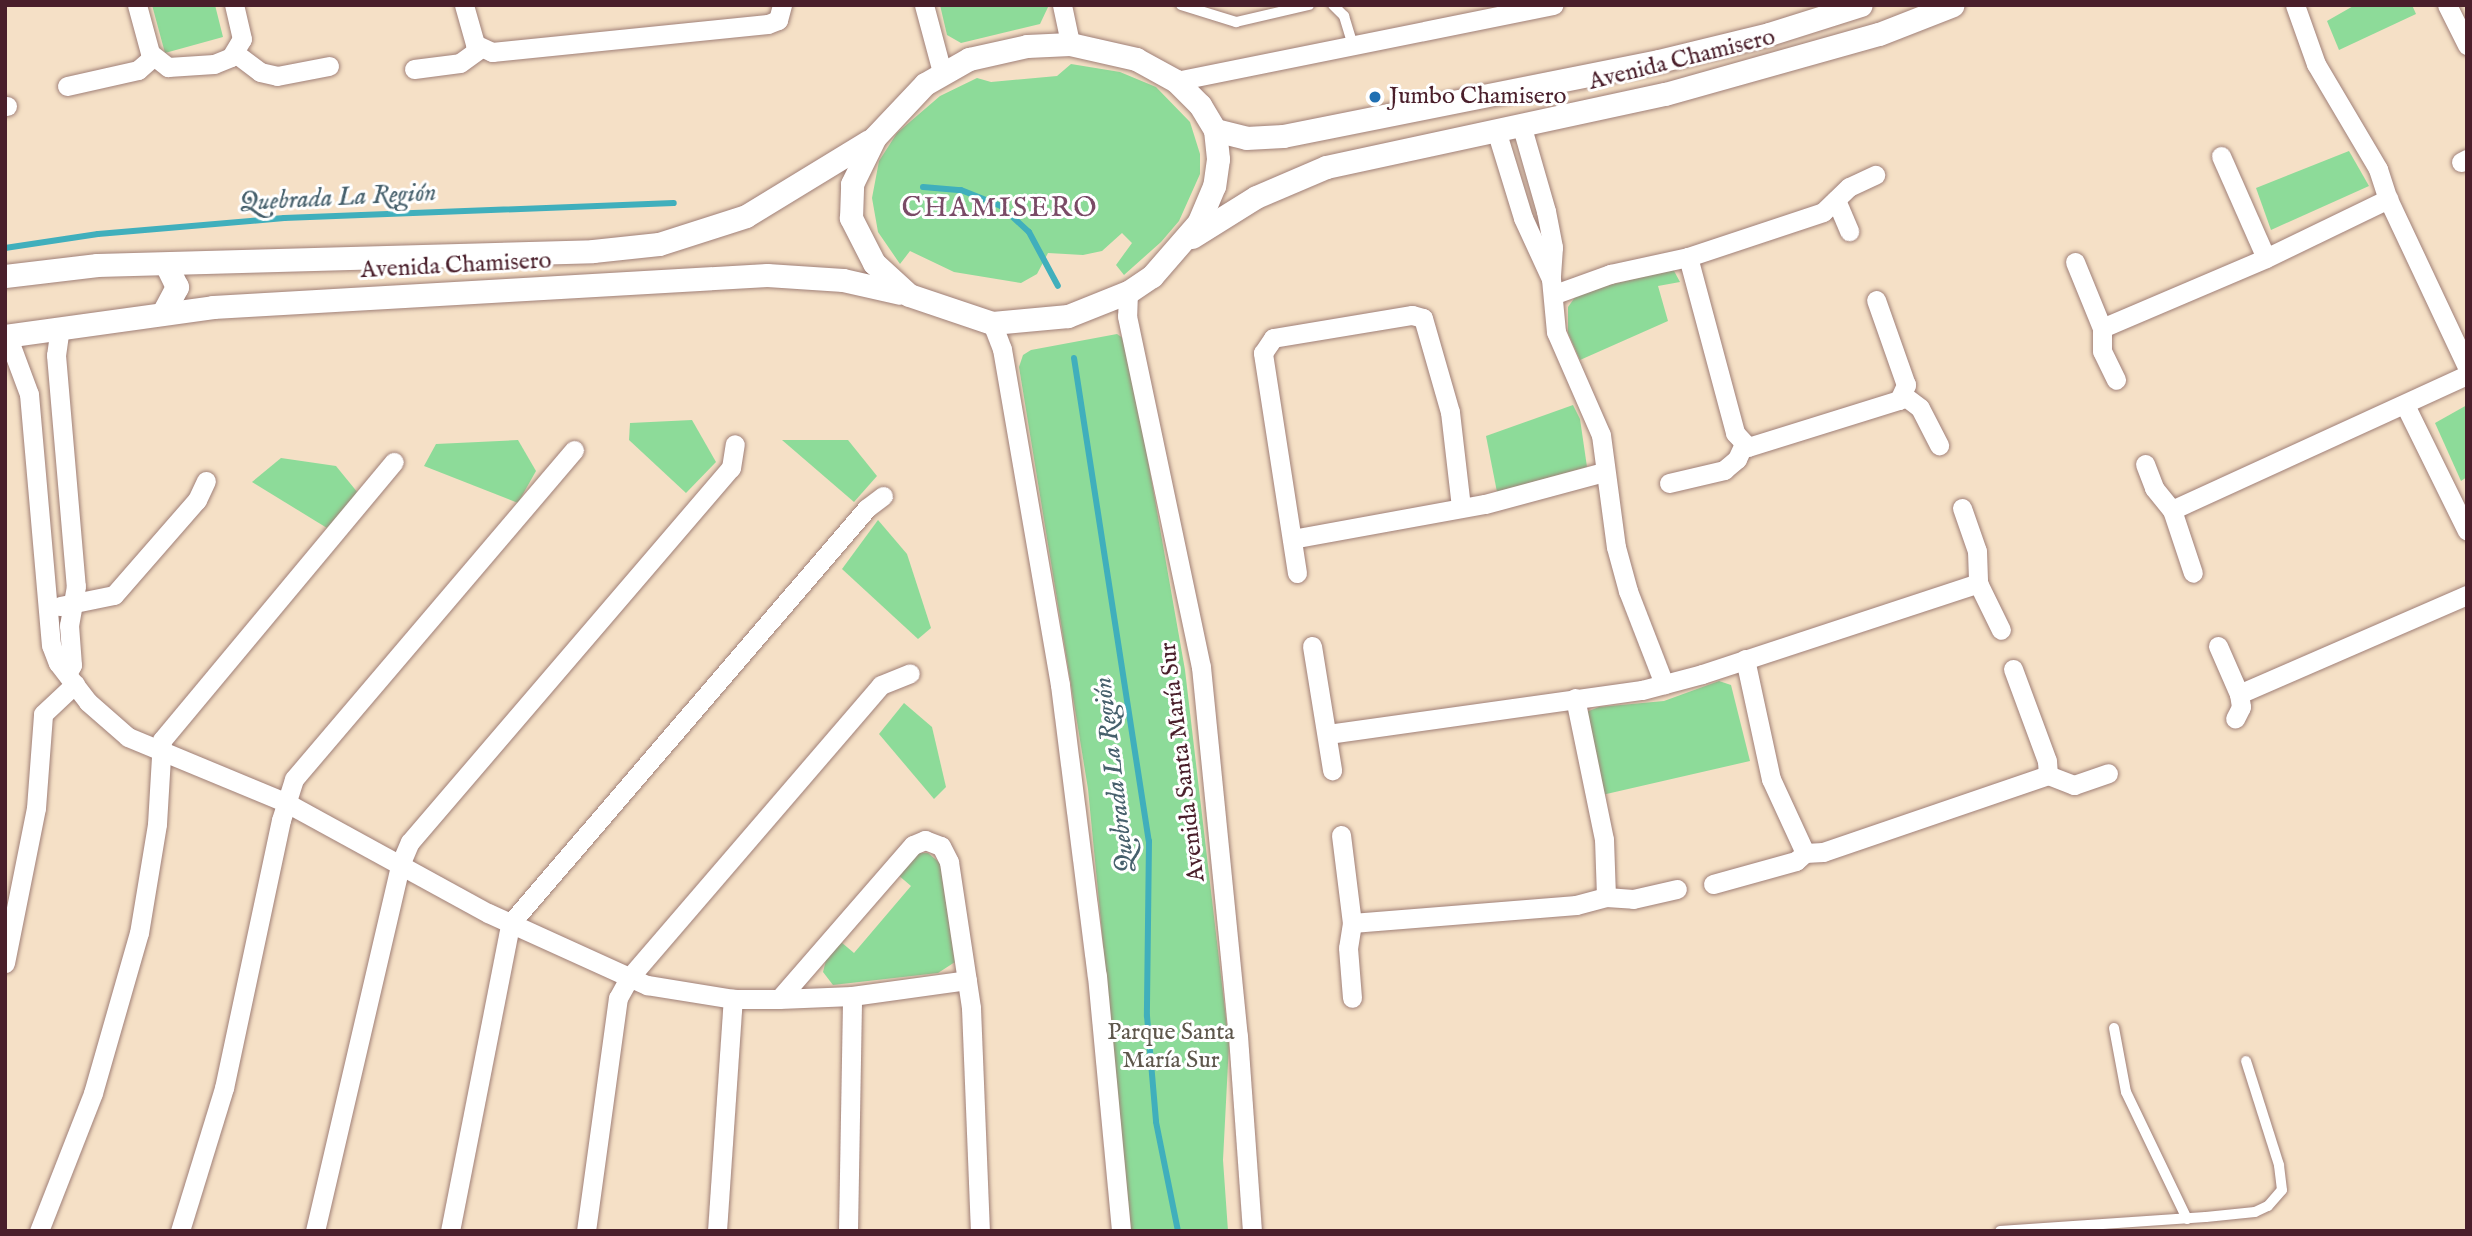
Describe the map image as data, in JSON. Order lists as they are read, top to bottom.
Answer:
{
  "streets": {
    "street": ["Avenida Chamisero", "Avenida Santa María Sur"]
  },
  "districts": ["CHAMISERO"],
  "water": ["Quebrada La Región"],
  "parks": ["Parque Santa María Sur"],
  "places": ["Jumbo Chamisero"]
}
